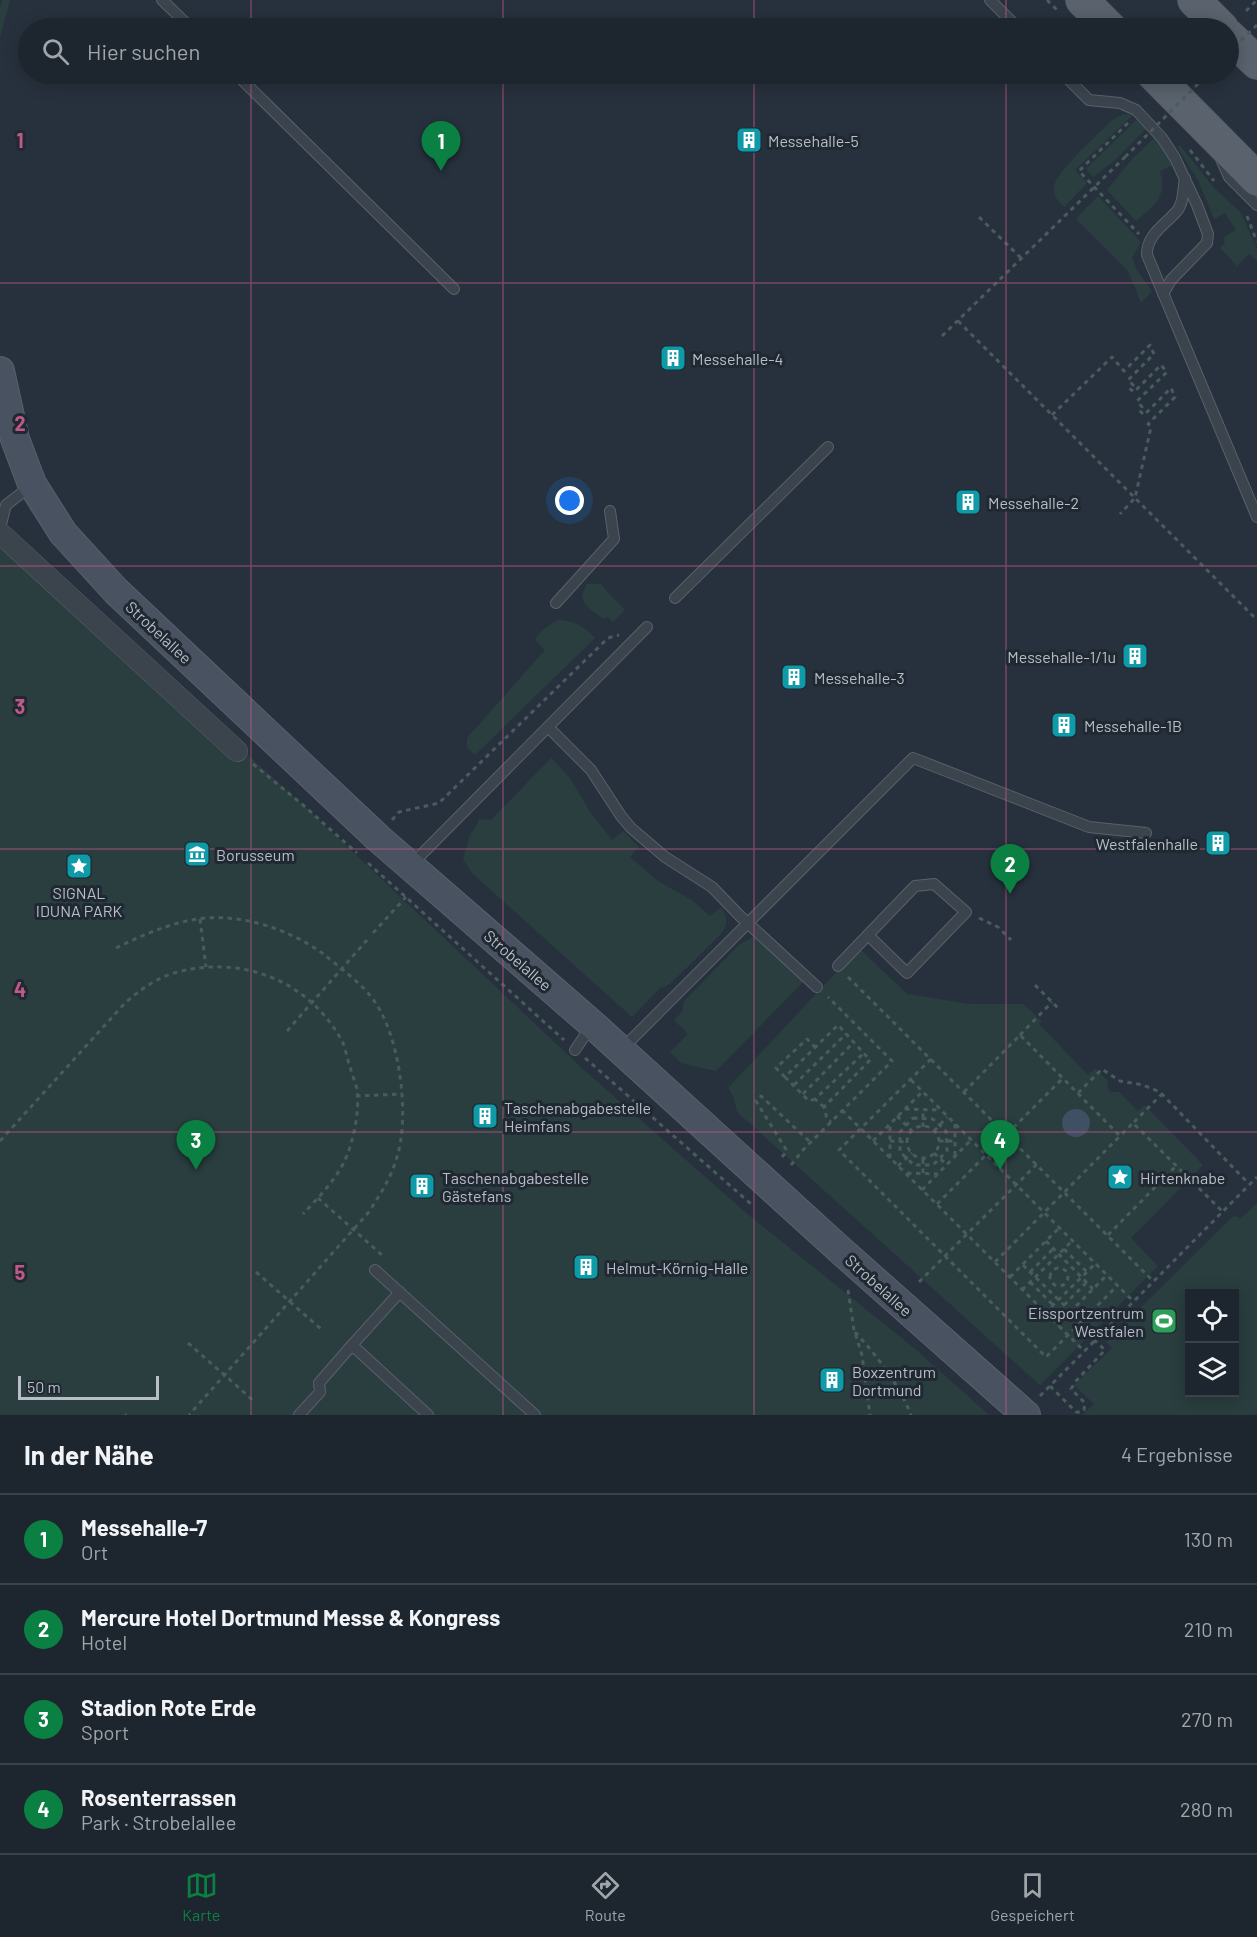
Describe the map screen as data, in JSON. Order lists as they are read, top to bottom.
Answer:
{
  "streets": {
    "street": ["Strobelallee"]
  },
  "places": {
    "building": [
      "Messehalle-5",
      "Messehalle-4",
      "Messehalle-2",
      "Messehalle-1/1u",
      "Messehalle-3",
      "Messehalle-1B",
      "Westfalenhalle",
      "Taschenabgabestelle Heimfans",
      "Taschenabgabestelle Gästefans",
      "Helmut-Körnig-Halle",
      "Boxzentrum Dortmund"
    ],
    "museum": ["Borusseum"],
    "place": ["SIGNAL IDUNA PARK", "Hirtenknabe"],
    "sports": ["Eissportzentrum Westfalen"]
  },
  "scale_bar": "50 m",
  "page": {
    "search": "Hier suchen",
    "pins": [
      "1",
      "2",
      "3",
      "4"
    ],
    "scale": "50 m",
    "heading": ["In der Nähe", "4 Ergebnisse"],
    "list": [
      {
        "mark": "1",
        "name": "Messehalle-7",
        "note": "Ort",
        "value": "130 m"
      },
      {
        "mark": "2",
        "name": "Mercure Hotel Dortmund Messe & Kongress",
        "note": "Hotel",
        "value": "210 m"
      },
      {
        "mark": "3",
        "name": "Stadion Rote Erde",
        "note": "Sport",
        "value": "270 m"
      },
      {
        "mark": "4",
        "name": "Rosenterrassen",
        "note": "Park · Strobelallee",
        "value": "280 m"
      }
    ],
    "nav": ["Karte", "Route", "Gespeichert"]
  },
  "grid": {
    "rows": [
      "1",
      "2",
      "3",
      "4",
      "5"
    ]
  }
}
